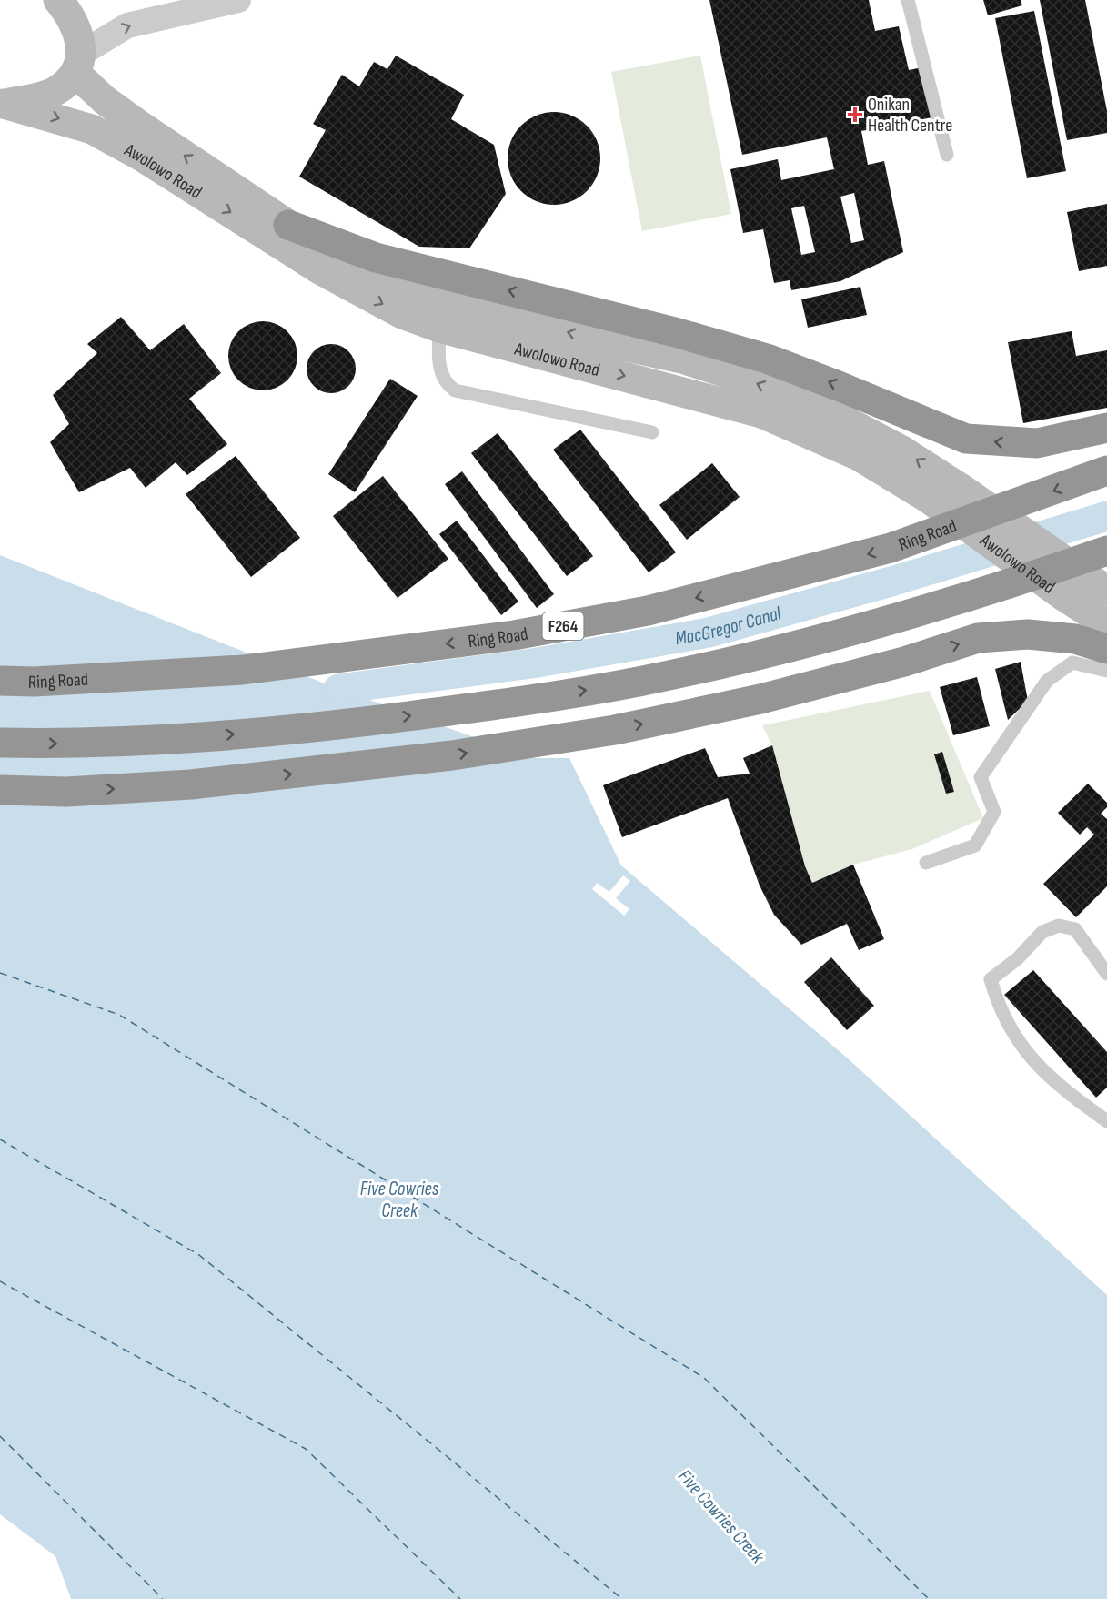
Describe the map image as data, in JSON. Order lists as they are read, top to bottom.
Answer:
{
  "streets": {
    "highway": ["Ring Road", "F264"],
    "main road": ["Awolowo Road"]
  },
  "water": ["MacGregor Canal", "Five Cowries Creek"],
  "places": {
    "health": ["Onikan Health Centre"]
  }
}
